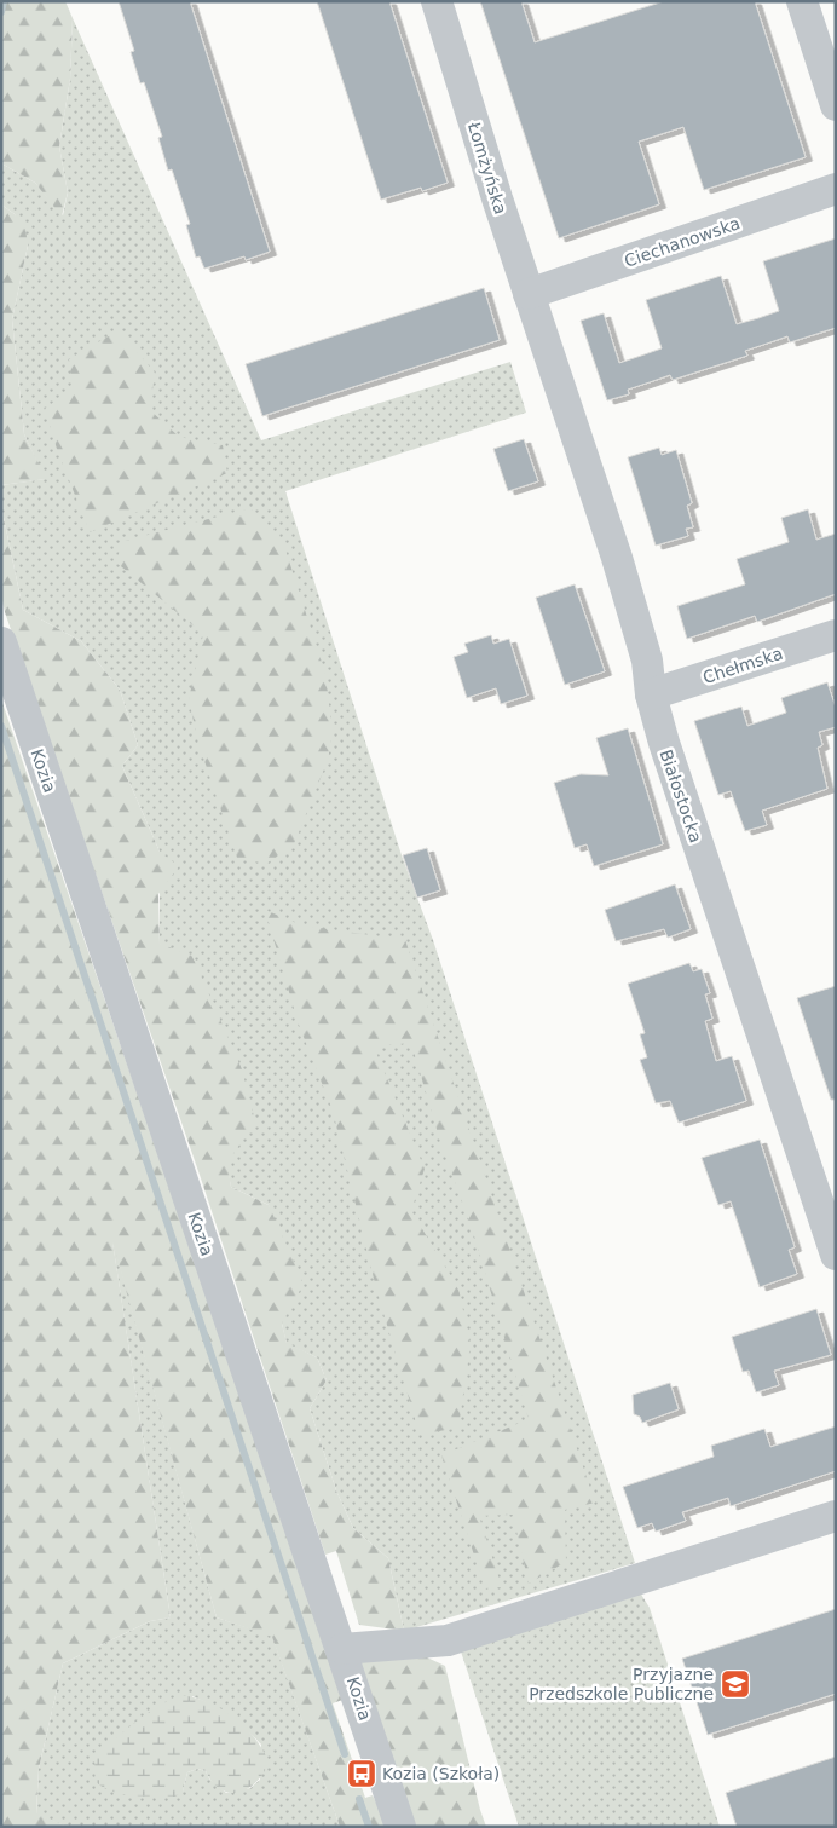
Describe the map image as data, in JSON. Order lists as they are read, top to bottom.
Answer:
{
  "streets": {
    "street": [
      "Łomżyńska",
      "Ciechanowska",
      "Chełmska",
      "Kozia",
      "Białostocka"
    ]
  },
  "crossings": [
    ["Łomżyńska", "Ciechanowska"],
    ["Łomżyńska", "Białostocka"],
    ["Chełmska", "Białostocka"]
  ],
  "places": {
    "school or university": ["Przyjazne Przedszkole Publiczne"],
    "bus stop": ["Kozia (Szkoła)"]
  }
}
